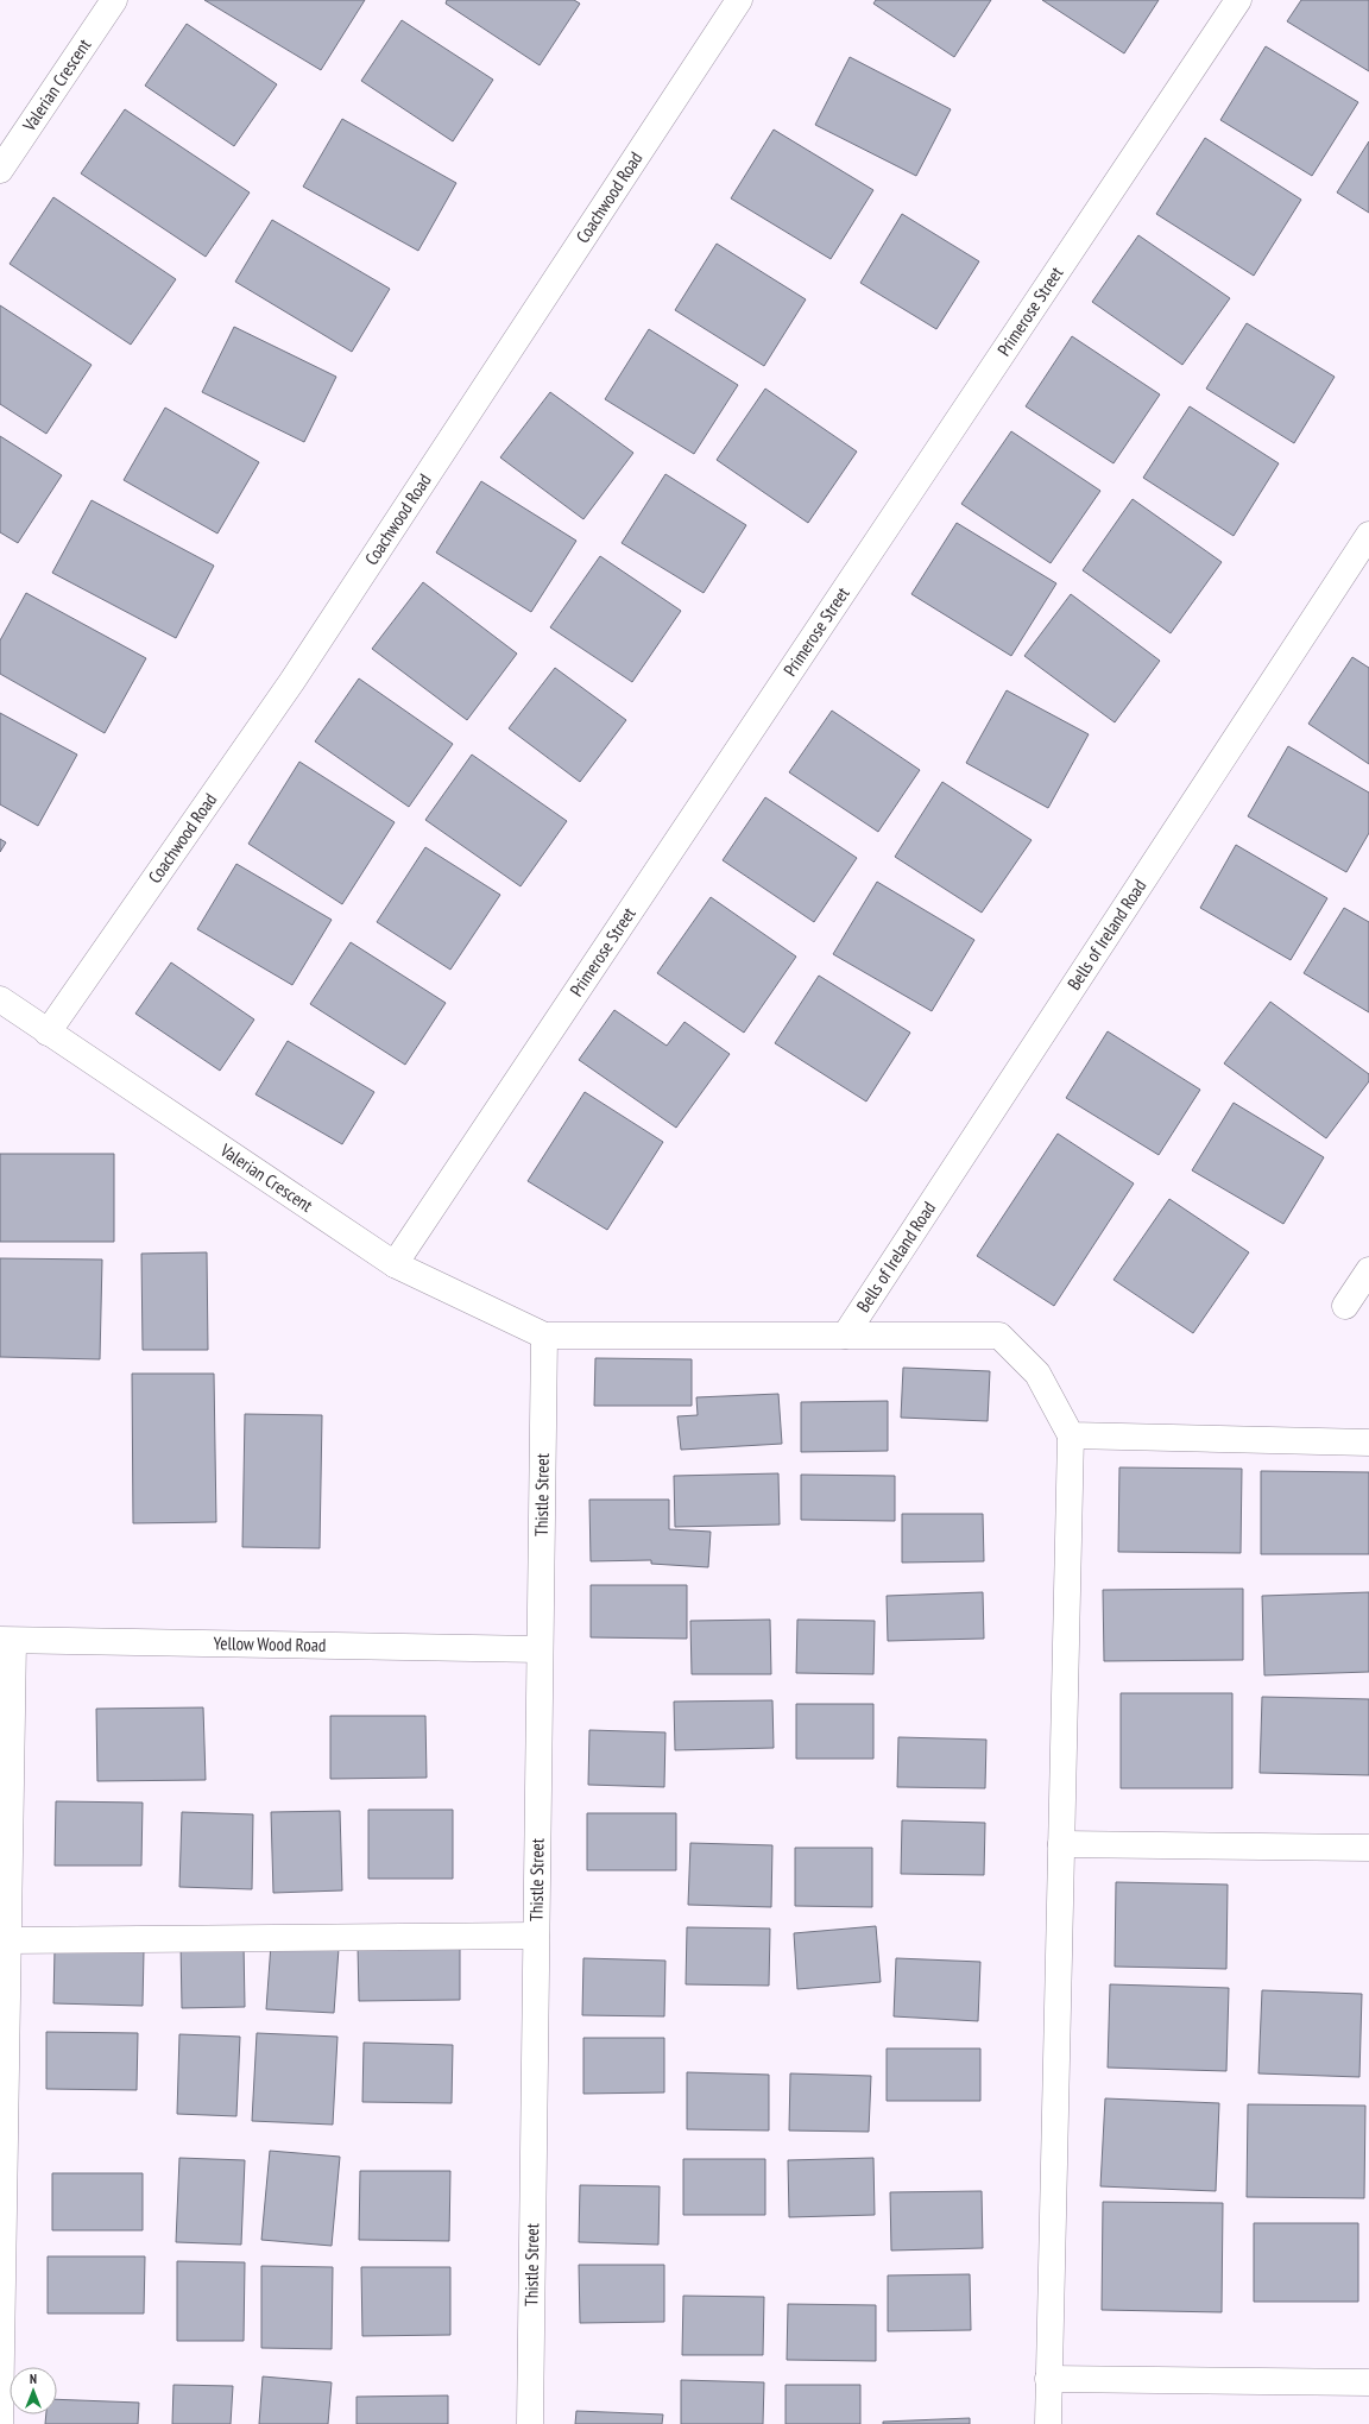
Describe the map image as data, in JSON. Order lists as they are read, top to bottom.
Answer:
{
  "streets": {
    "street": [
      "Valerian Crescent",
      "Coachwood Road",
      "Primerose Street",
      "Bells of Ireland Road",
      "Thistle Street",
      "Yellow Wood Road"
    ]
  },
  "crossings": [
    ["Valerian Crescent", "Coachwood Road"],
    ["Valerian Crescent", "Primerose Street"],
    ["Valerian Crescent", "Thistle Street"],
    ["Thistle Street", "Yellow Wood Road"]
  ],
  "north": "top"
}
